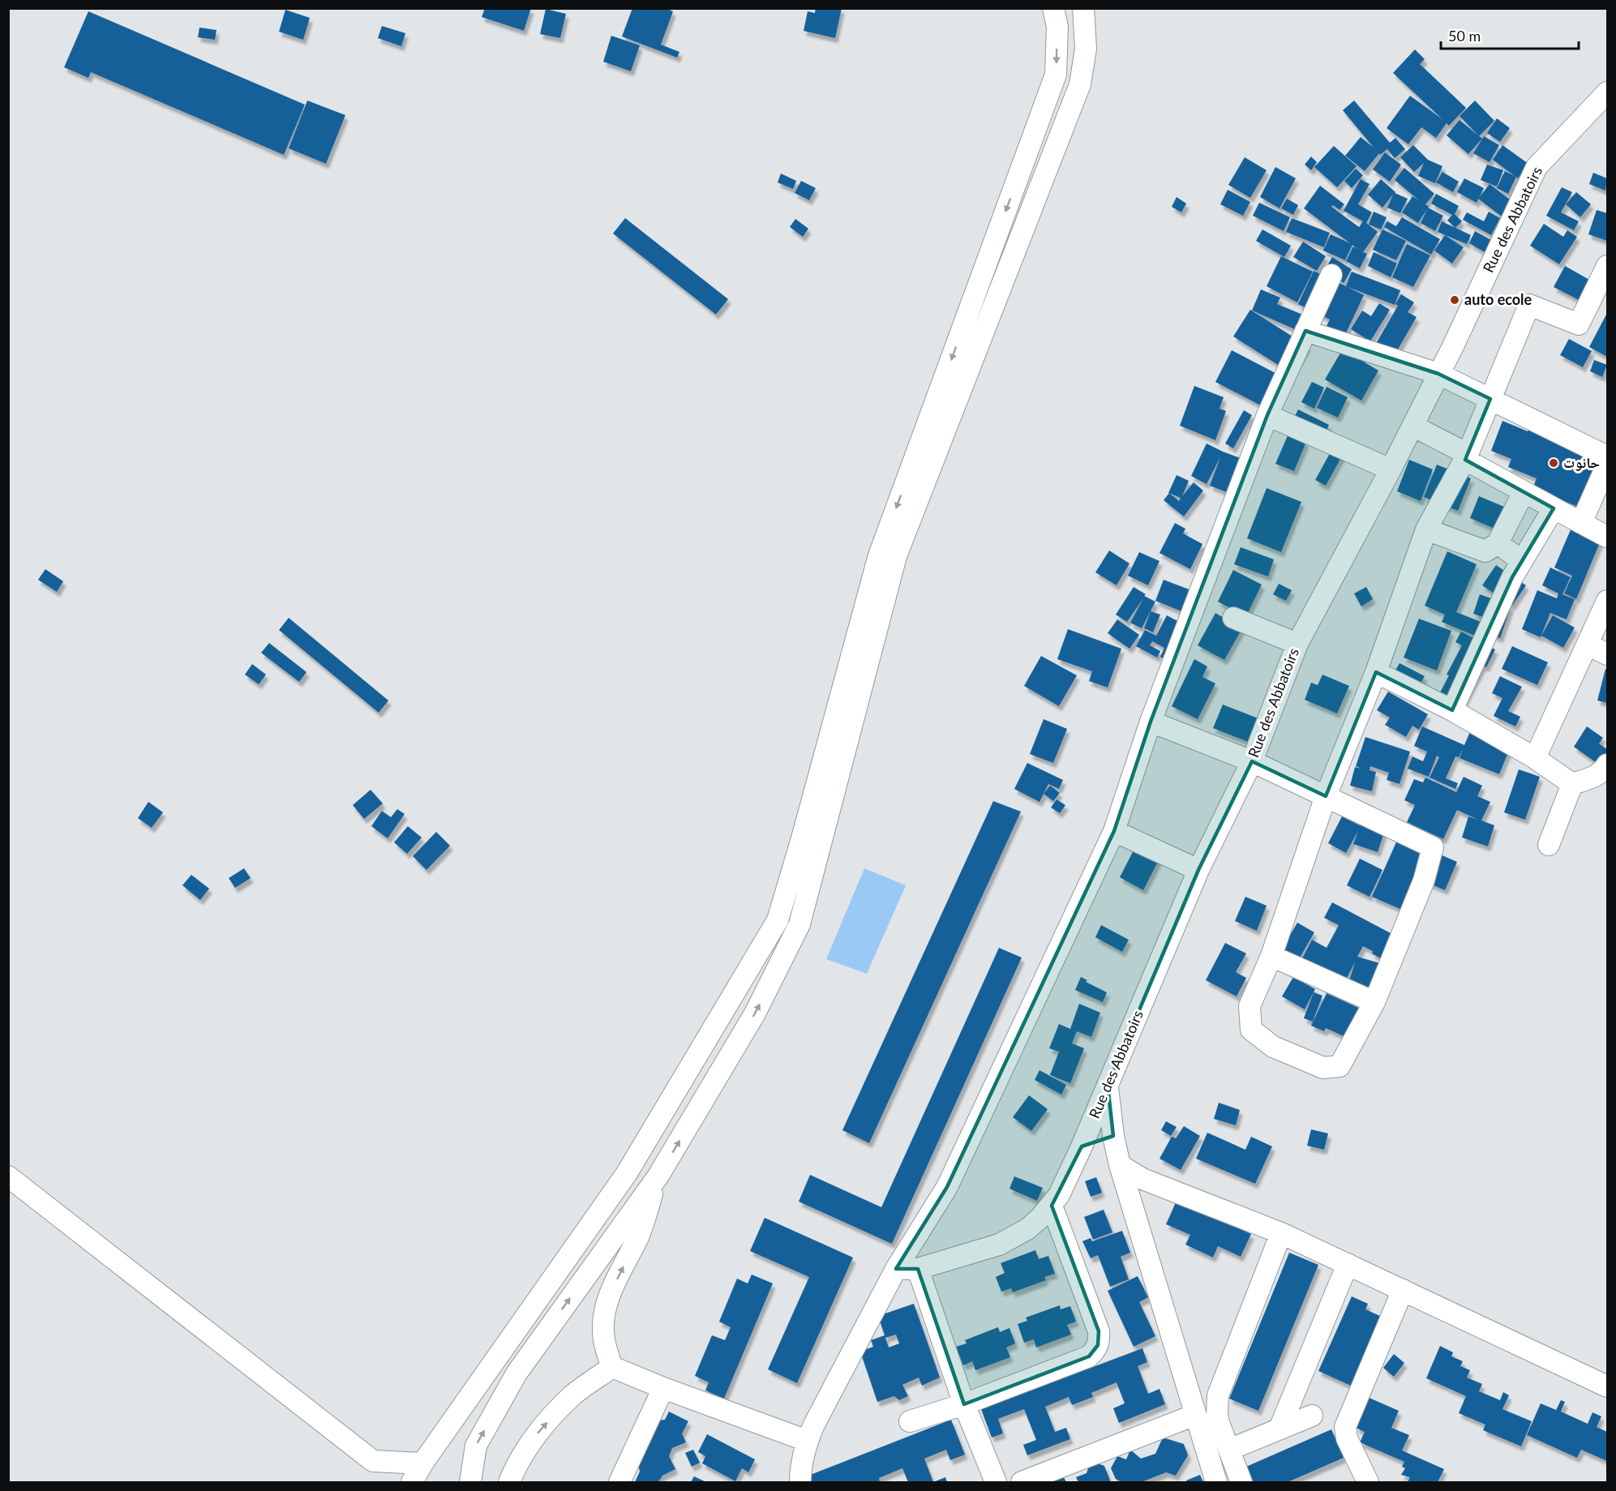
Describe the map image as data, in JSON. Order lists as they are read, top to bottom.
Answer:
{
  "streets": {
    "street": ["Rue des Abbatoirs"]
  },
  "places": ["auto ecole", "حانوت"],
  "scale_bar": "50 m"
}
